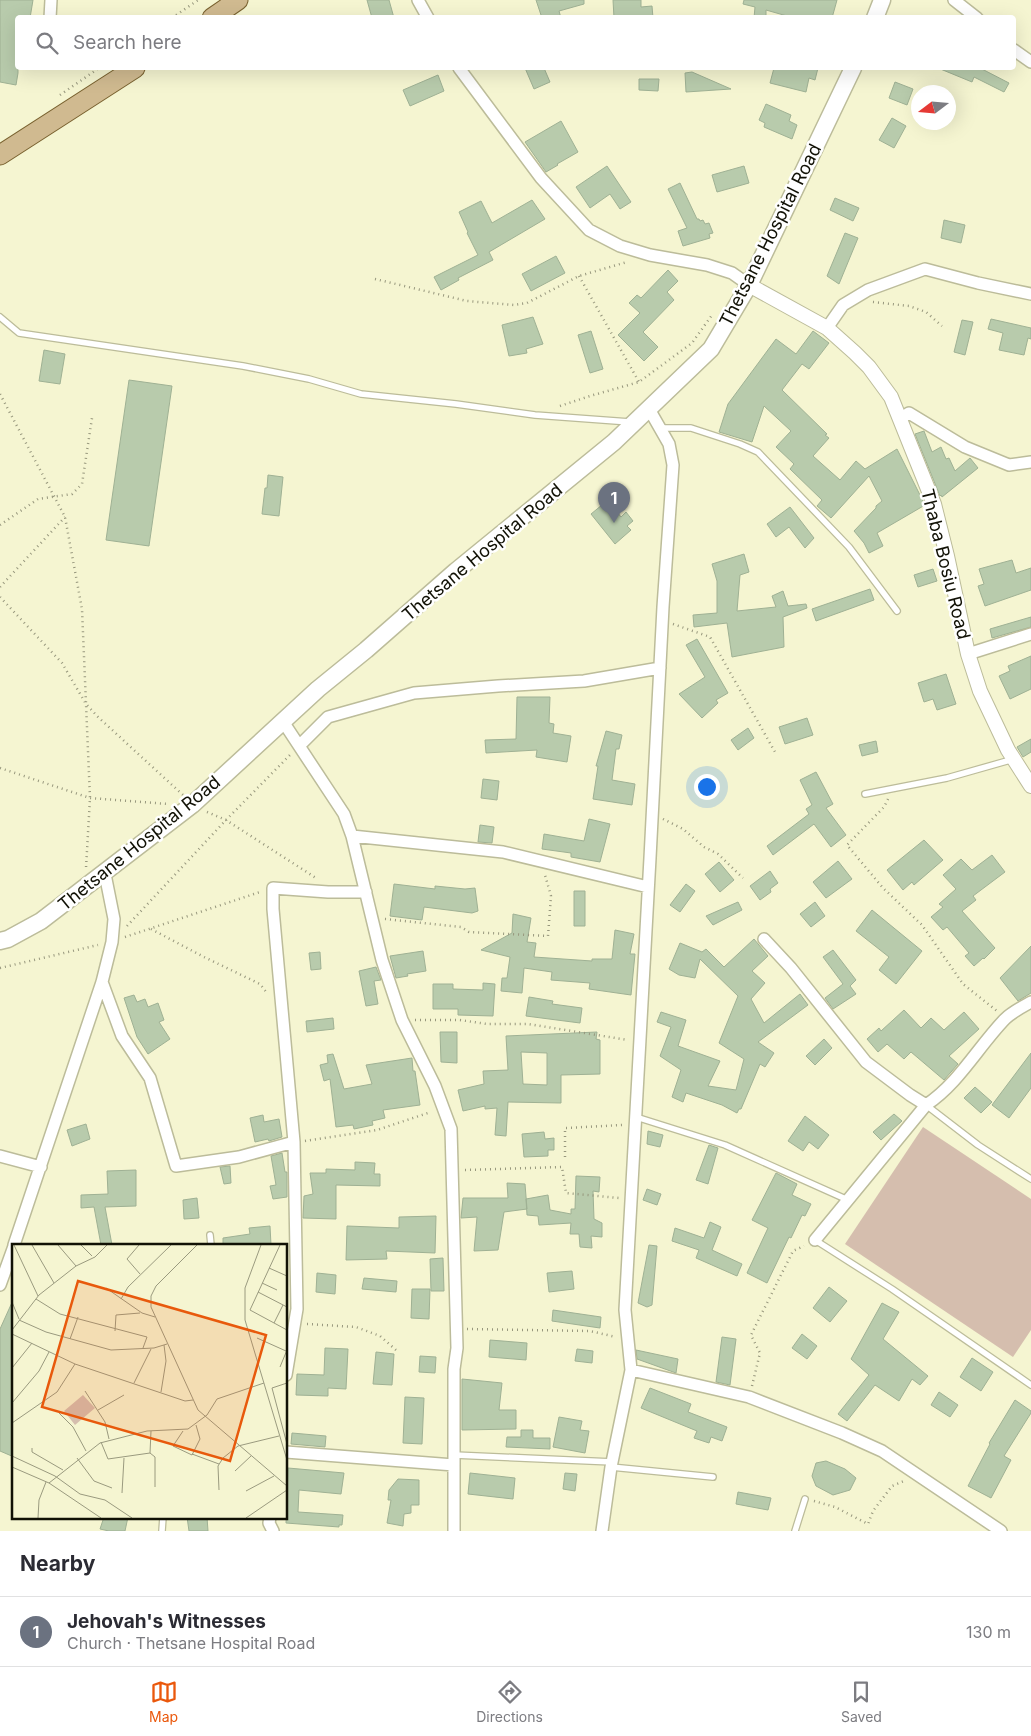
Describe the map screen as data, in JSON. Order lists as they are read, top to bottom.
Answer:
{
  "streets": {
    "main road": ["Thetsane Hospital Road"],
    "street": ["Thaba Bosiu Road"]
  },
  "crossings": [
    ["Thetsane Hospital Road", "Thaba Bosiu Road"]
  ],
  "north": "left",
  "page": {
    "search": "Search here",
    "pins": "1",
    "heading": "Nearby",
    "list": [
      {
        "mark": "1",
        "name": "Jehovah's Witnesses",
        "note": "Church · Thetsane Hospital Road",
        "value": "130 m"
      }
    ],
    "nav": ["Map", "Directions", "Saved"]
  }
}
